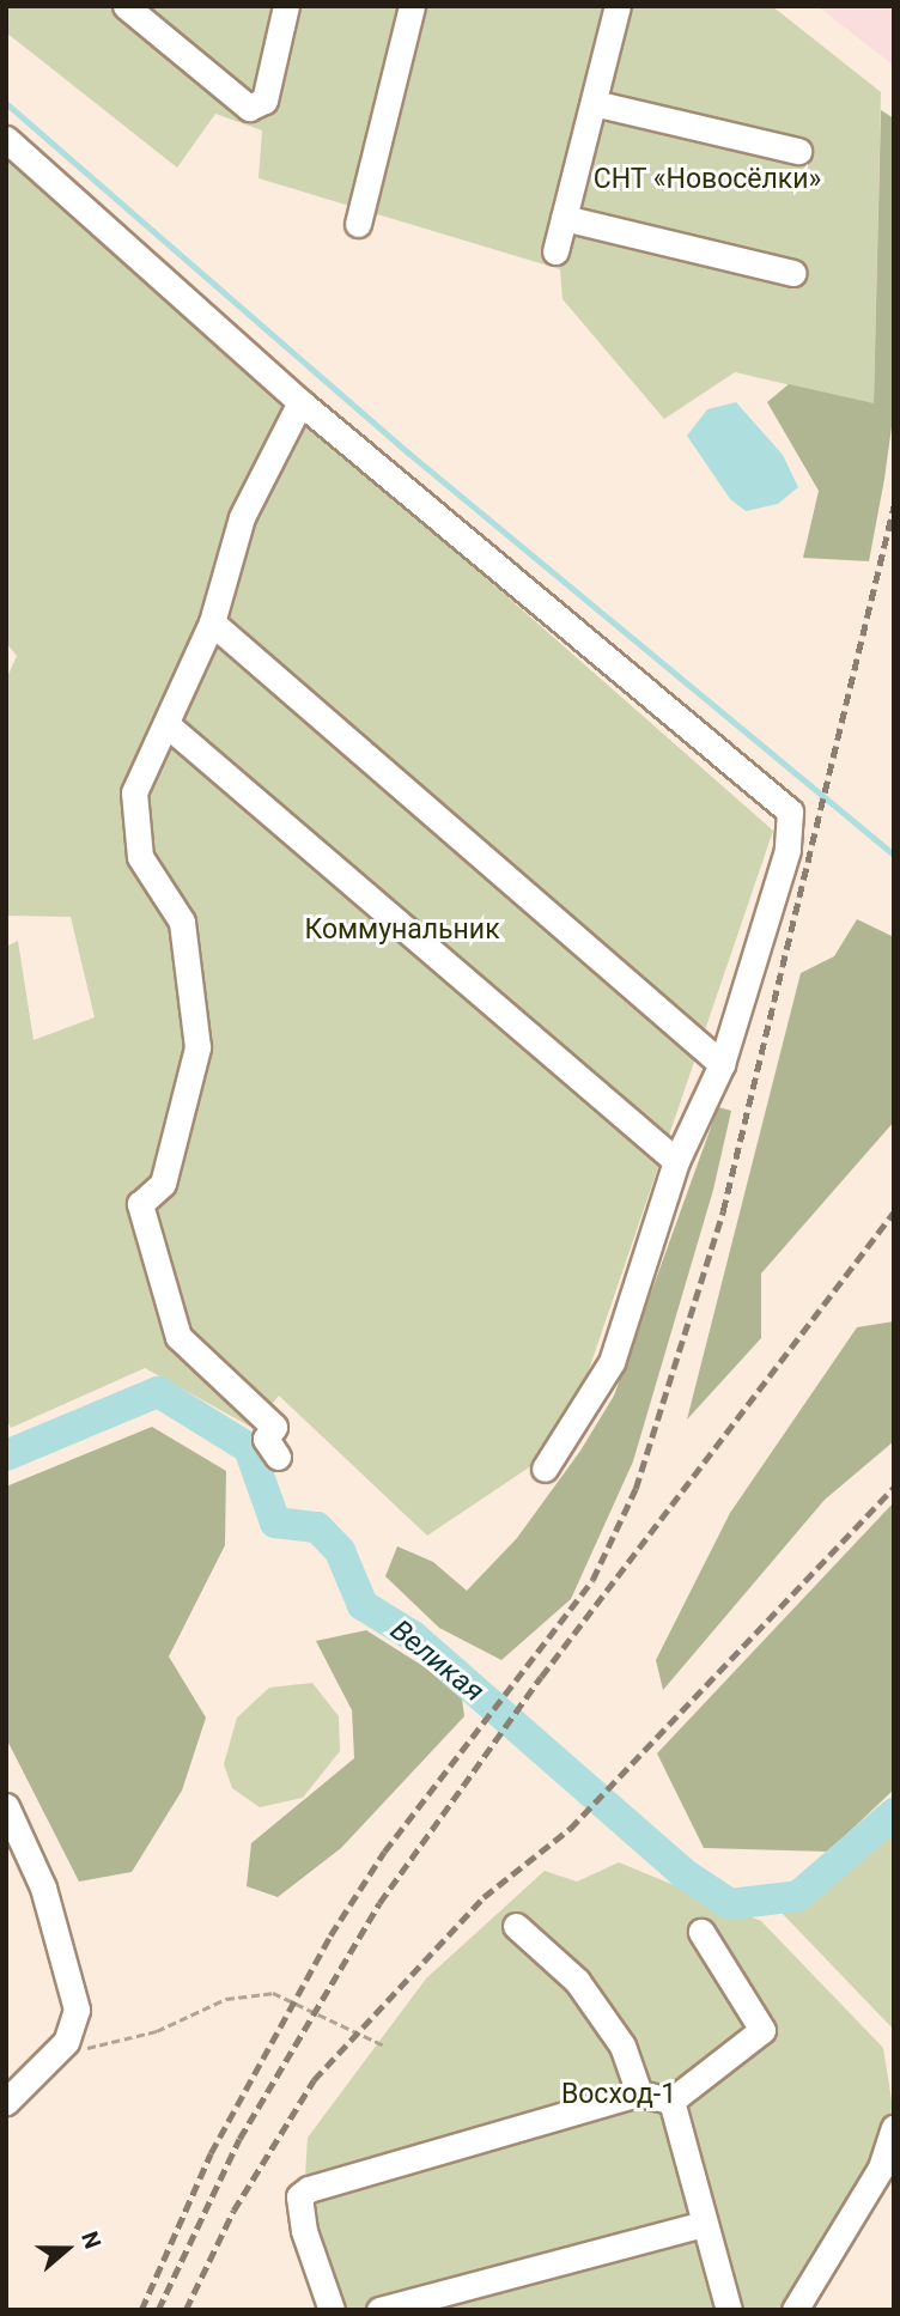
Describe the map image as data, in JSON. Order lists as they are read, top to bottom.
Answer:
{
  "water": ["Великая"],
  "parks": ["СНТ «Новосёлки»", "Коммунальник", "Восход-1"],
  "north": "right"
}
